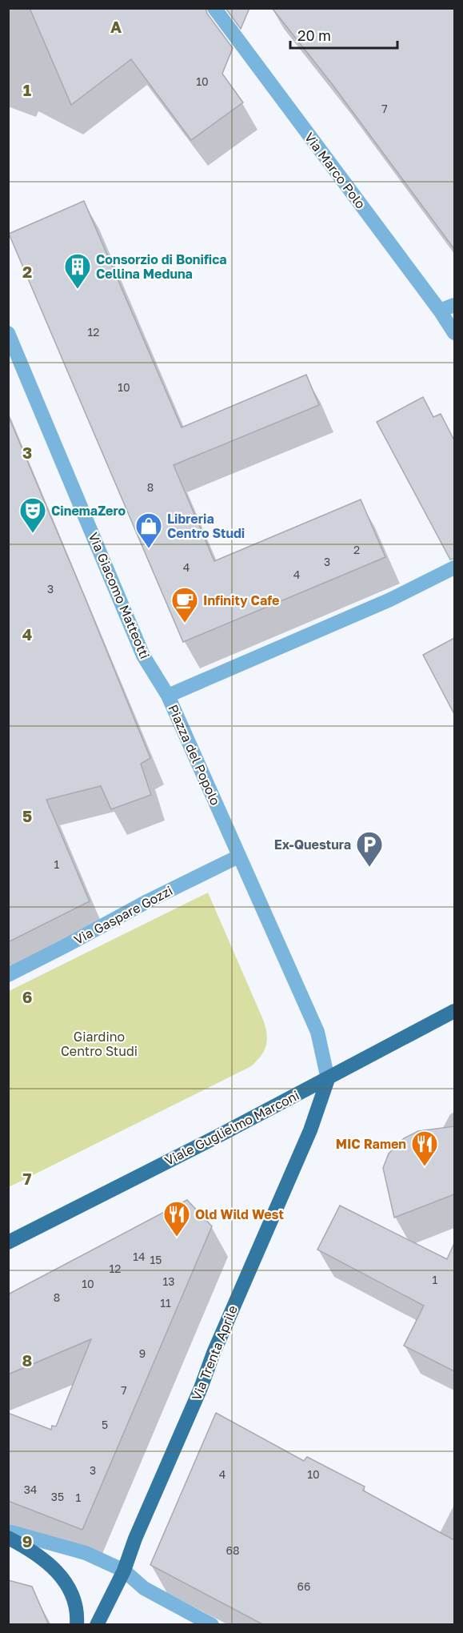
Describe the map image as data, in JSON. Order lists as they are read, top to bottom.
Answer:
{
  "streets": {
    "main road": ["Viale Guglielmo Marconi", "Via Trenta Aprile"],
    "street": [
      "Via Marco Polo",
      "Via Giacomo Matteotti",
      "Piazza del Popolo",
      "Via Gaspare Gozzi"
    ]
  },
  "crossings": [
    ["Via Giacomo Matteotti", "Piazza del Popolo"],
    ["Piazza del Popolo", "Via Gaspare Gozzi"],
    ["Piazza del Popolo", "Viale Guglielmo Marconi"],
    ["Piazza del Popolo", "Via Trenta Aprile"],
    ["Viale Guglielmo Marconi", "Via Trenta Aprile"]
  ],
  "parks": ["Giardino Centro Studi"],
  "places": {
    "building": ["Consorzio di Bonifica Cellina Meduna"],
    "theatre": ["CinemaZero"],
    "shop": ["Libreria Centro Studi"],
    "cafe": ["Infinity Cafe"],
    "parking": ["Ex-Questura"],
    "restaurant": ["MIC Ramen", "Old Wild West"]
  },
  "house_numbers": [
    "10",
    "7",
    "12",
    "10",
    "8",
    "2",
    "3",
    "4",
    "4",
    "3",
    "1",
    "14",
    "15",
    "12",
    "1",
    "13",
    "10",
    "8",
    "11",
    "9",
    "7",
    "5",
    "3",
    "4",
    "10",
    "34",
    "35",
    "1",
    "68",
    "66"
  ],
  "scale_bar": "20 m",
  "grid": {
    "columns": ["A"],
    "rows": [
      "1",
      "2",
      "3",
      "4",
      "5",
      "6",
      "7",
      "8",
      "9"
    ]
  }
}
